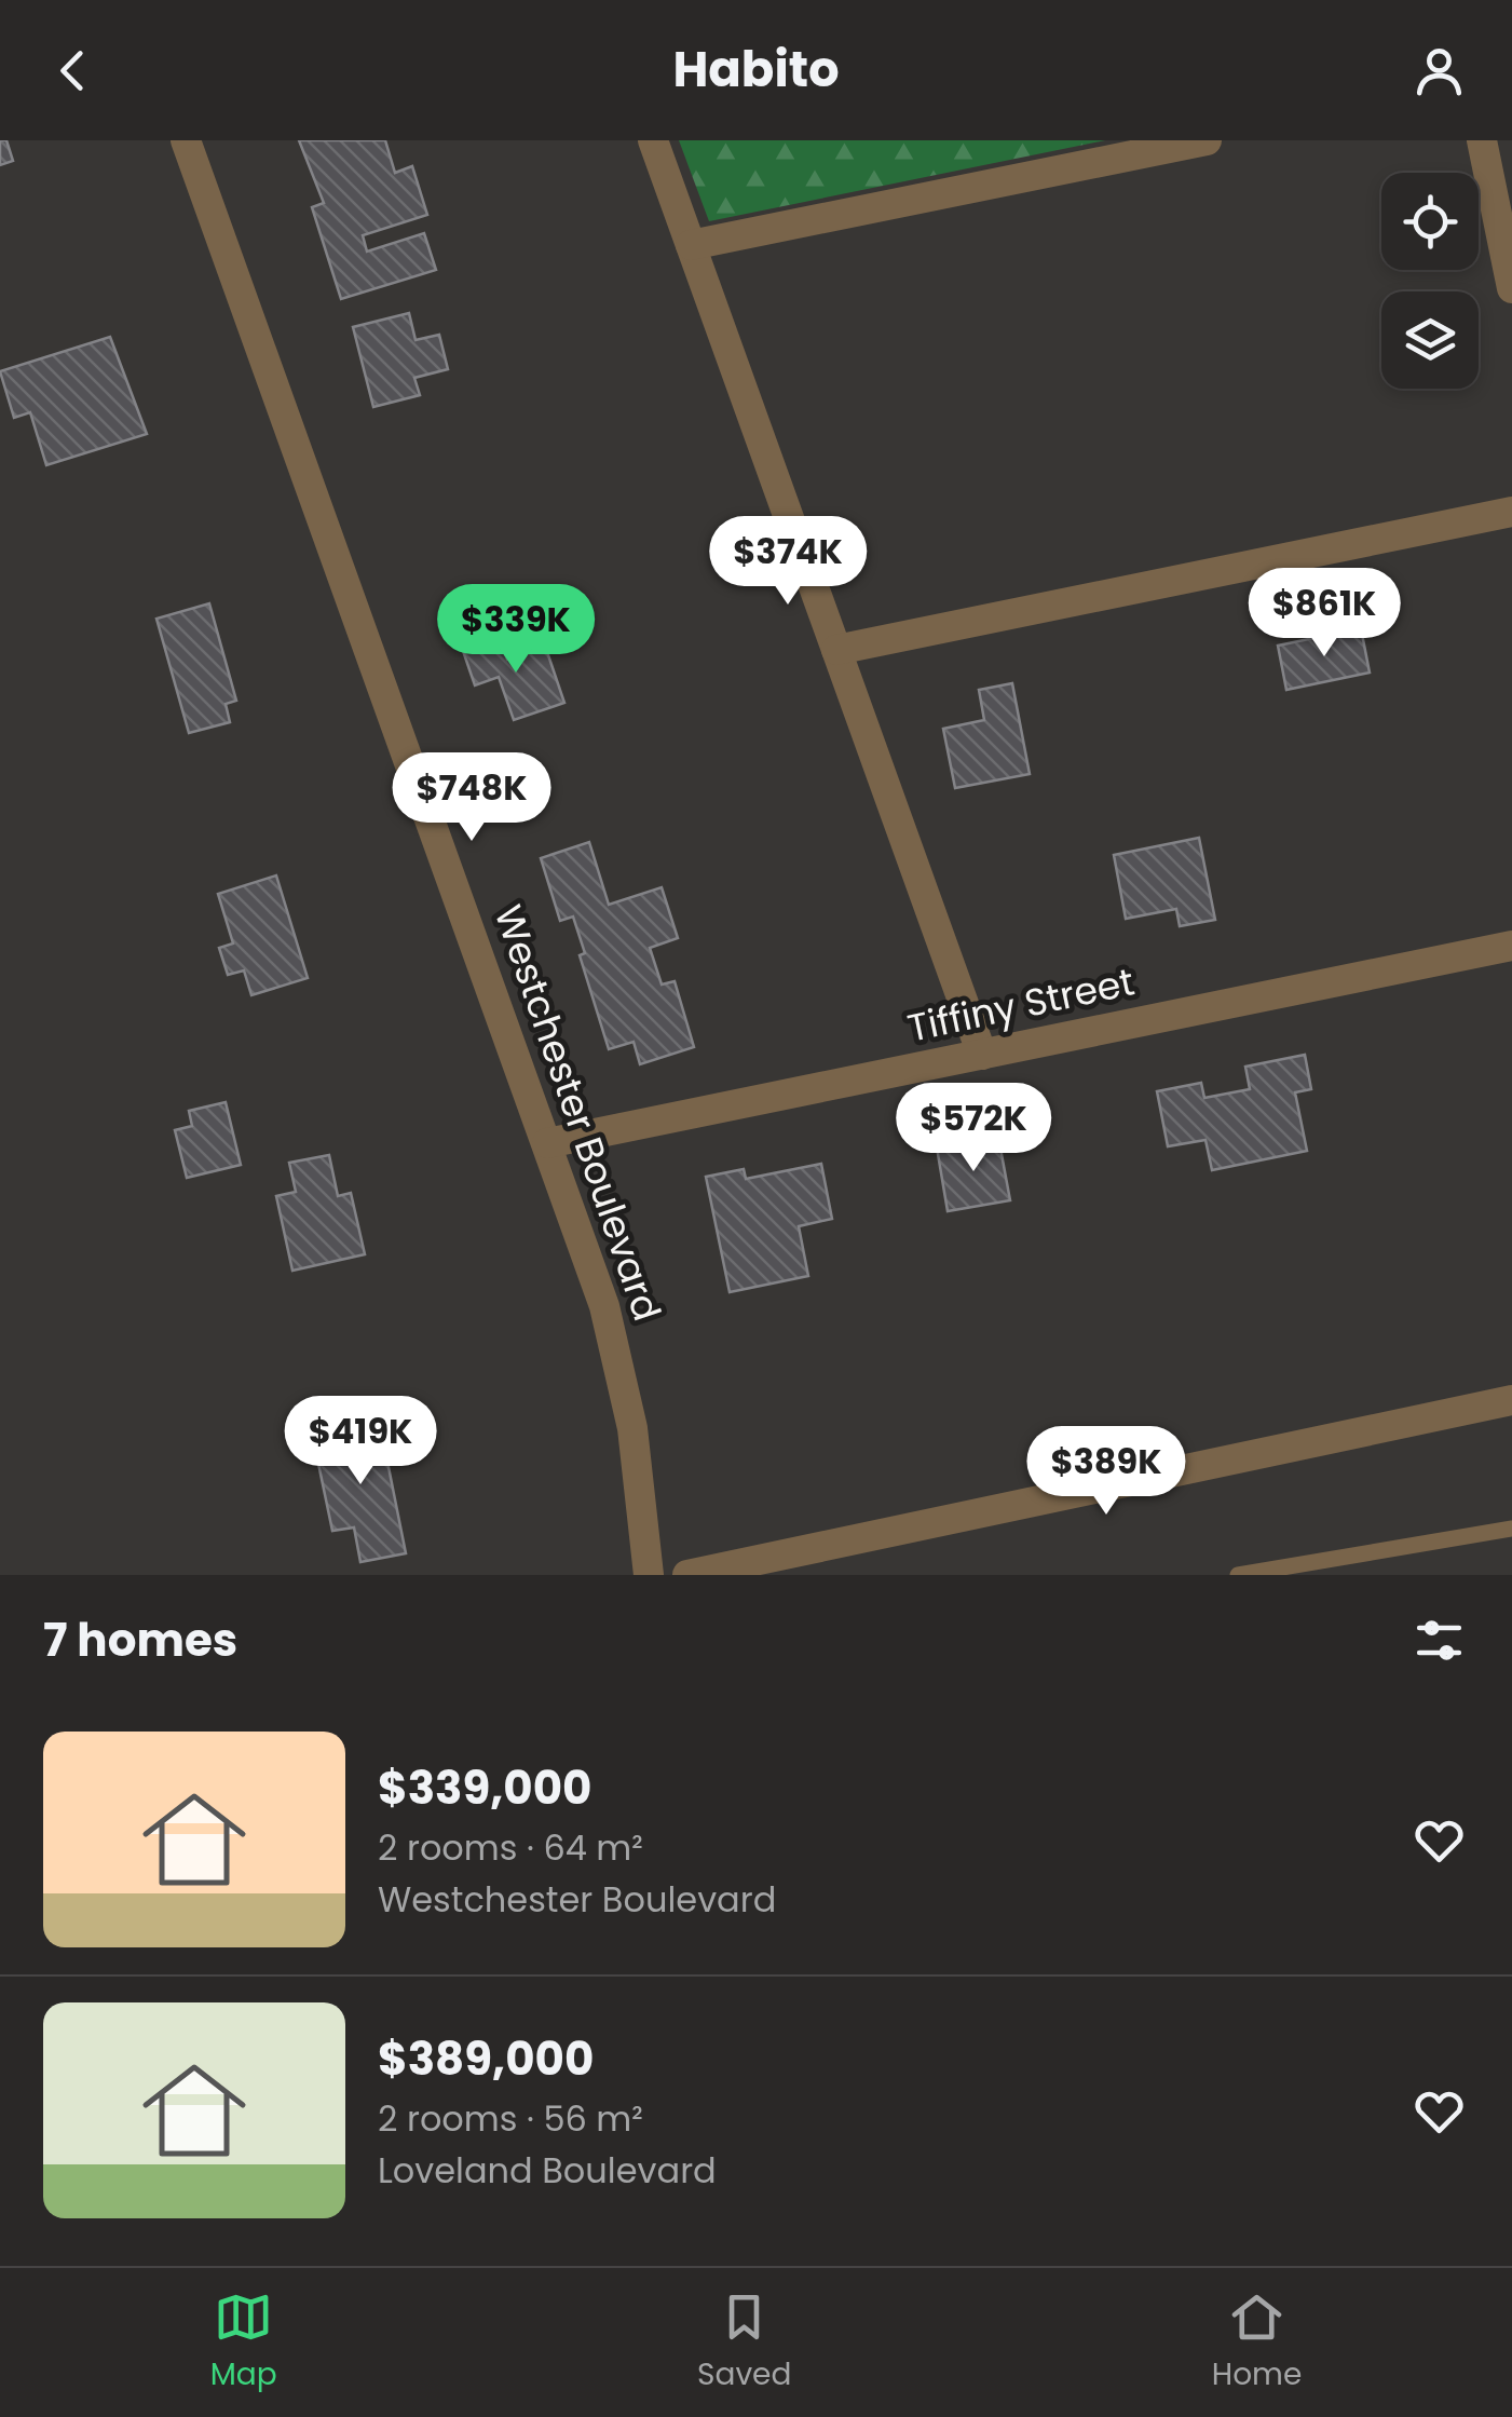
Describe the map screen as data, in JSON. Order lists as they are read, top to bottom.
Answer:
{
  "streets": {
    "street": ["Tiffiny Street", "Westchester Boulevard"]
  },
  "crossings": [
    ["Tiffiny Street", "Westchester Boulevard"]
  ],
  "page": {
    "header": "Habito",
    "price": [
      "$374K",
      "$861K",
      "$339K",
      "$748K",
      "$572K",
      "$419K",
      "$389K"
    ],
    "heading": "7 homes",
    "list": [
      {
        "name": "$339,000",
        "note": "2 rooms · 64 m² · Westchester Boulevard"
      },
      {
        "name": "$389,000",
        "note": "2 rooms · 56 m² · Loveland Boulevard"
      }
    ],
    "tabs": ["Map", "Saved", "Home"]
  }
}
